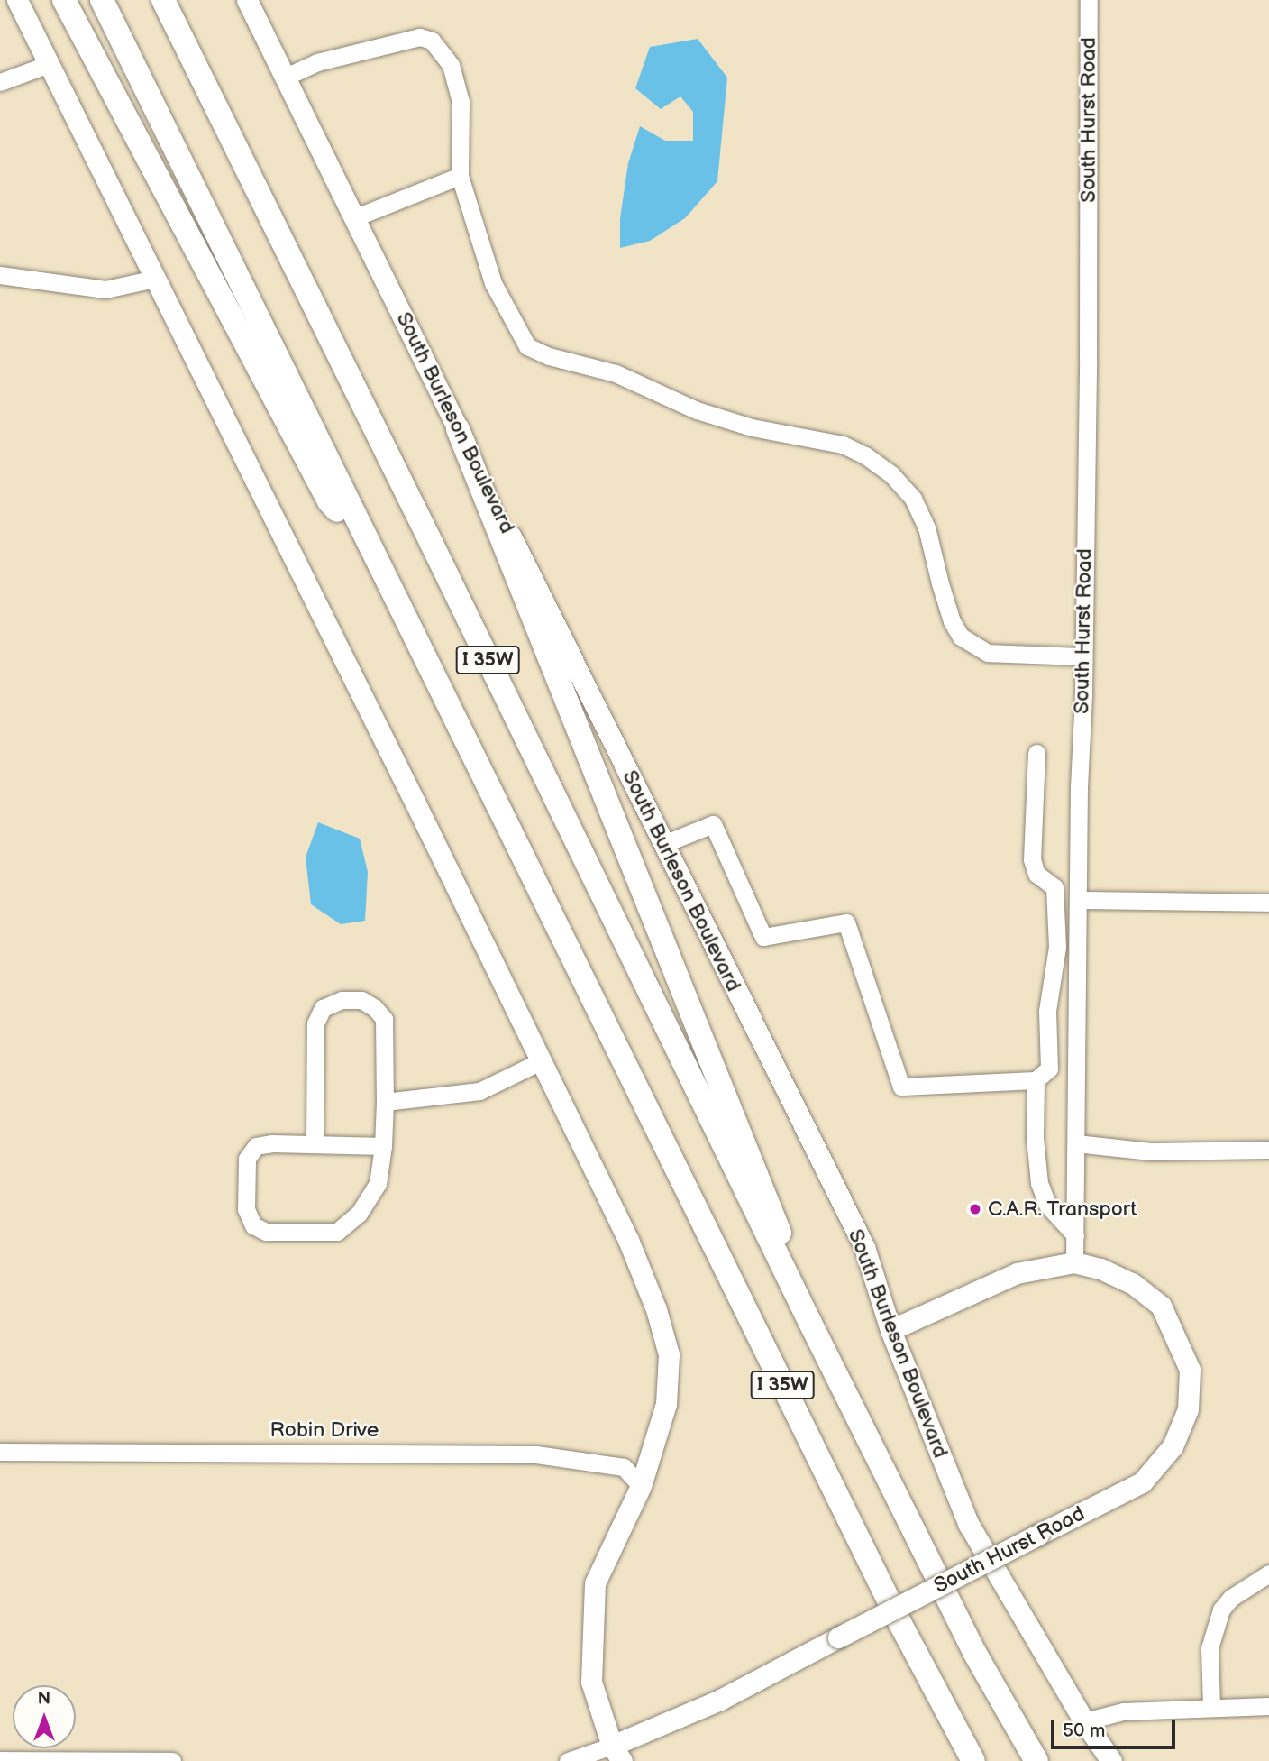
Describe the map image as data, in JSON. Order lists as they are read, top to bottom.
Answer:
{
  "streets": {
    "highway": ["I 35W"],
    "main road": ["South Hurst Road", "South Burleson Boulevard"],
    "street": ["Robin Drive"]
  },
  "crossings": [
    ["South Hurst Road", "South Burleson Boulevard"]
  ],
  "places": ["C.A.R. Transport"],
  "scale_bar": "50 m",
  "north": "top"
}
